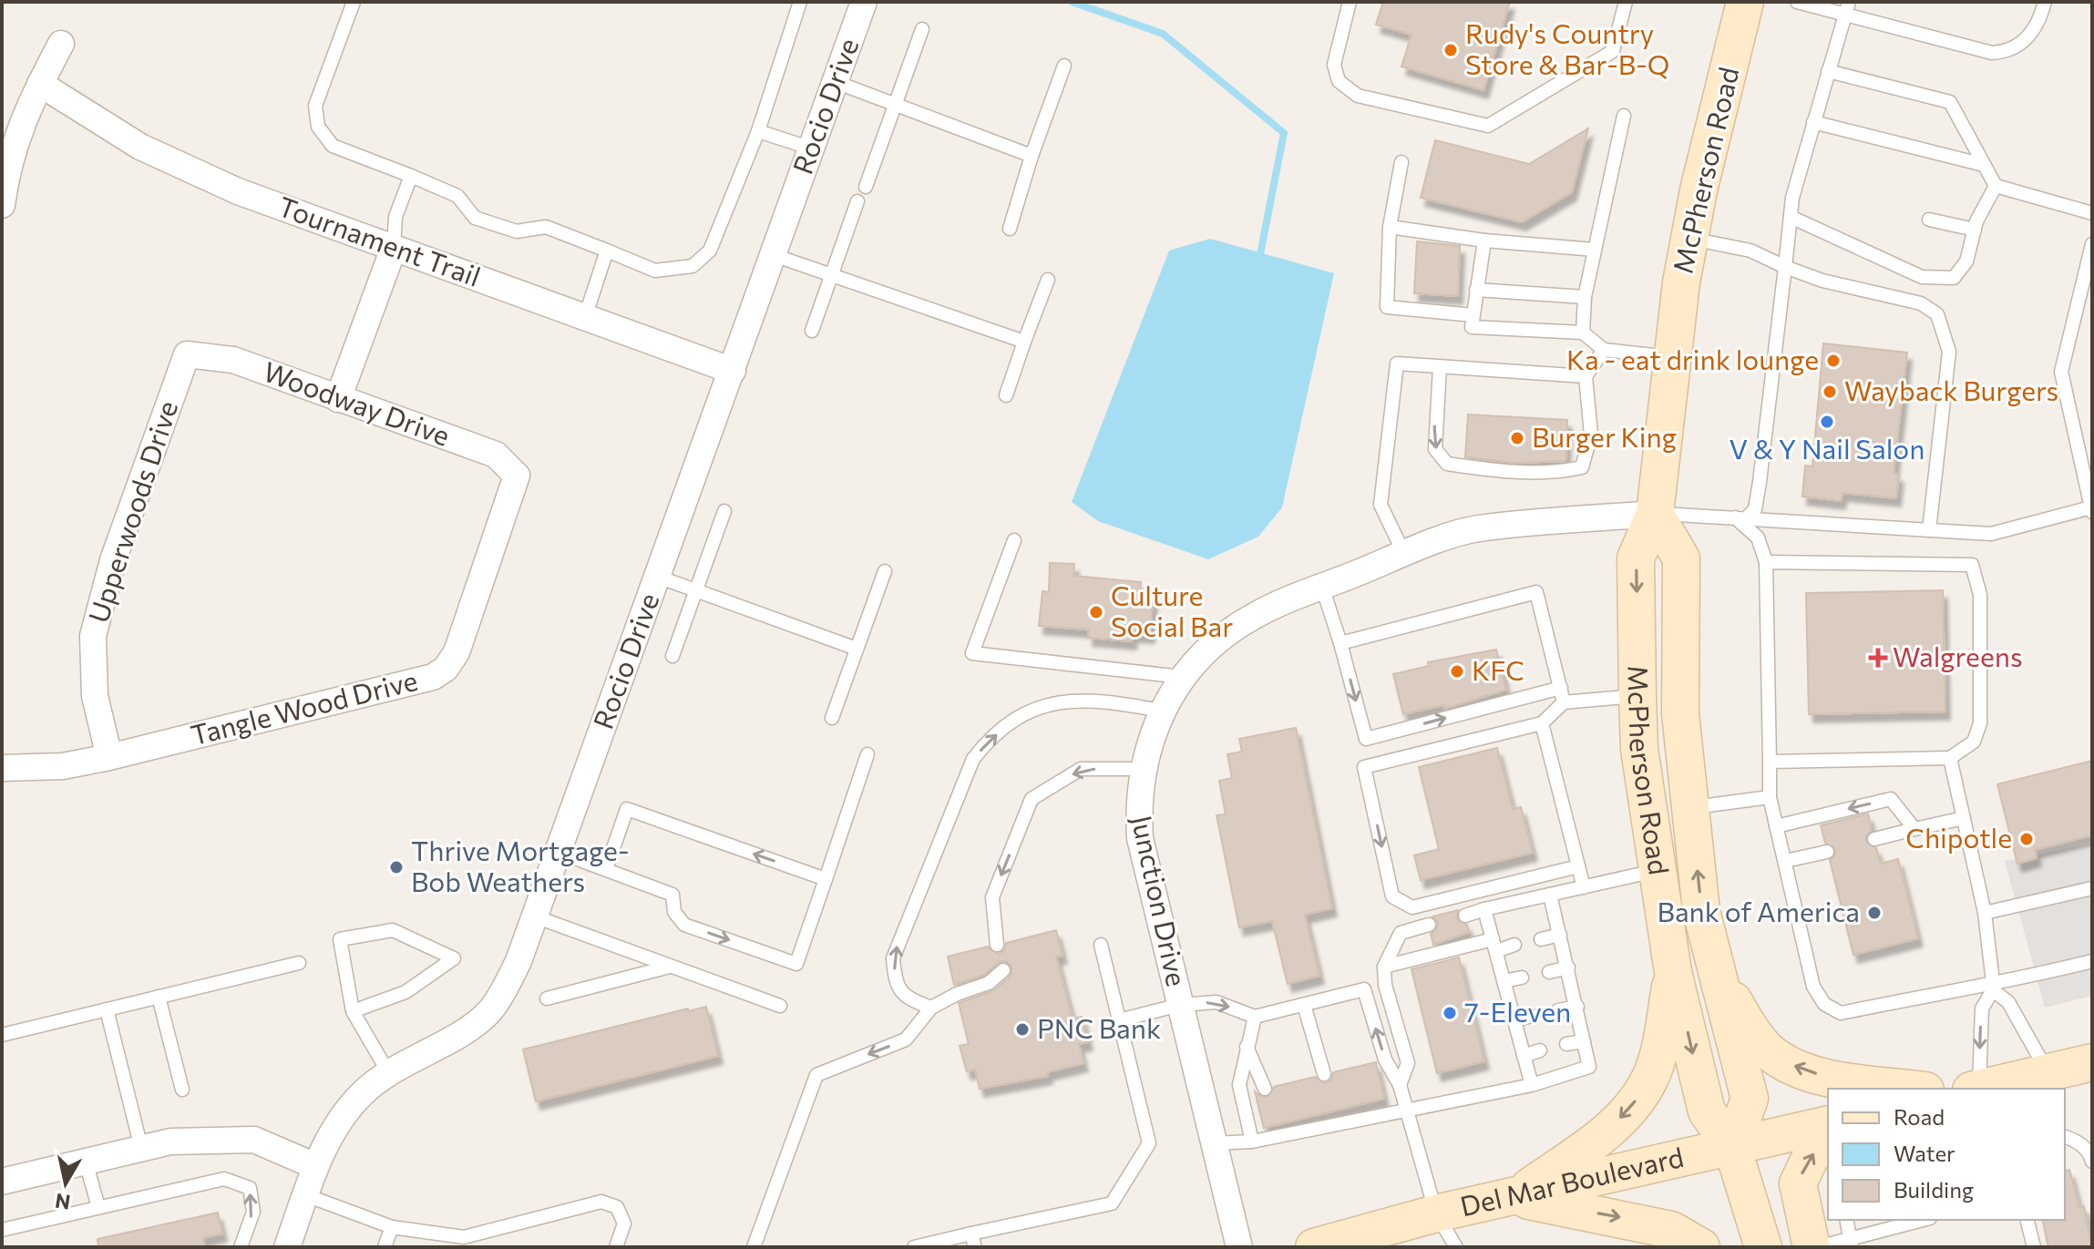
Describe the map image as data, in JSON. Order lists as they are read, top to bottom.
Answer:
{
  "streets": {
    "main road": ["McPherson Road", "Del Mar Boulevard"],
    "street": [
      "Rocio Drive",
      "Tournament Trail",
      "Woodway Drive",
      "Upperwoods Drive",
      "Tangle Wood Drive",
      "Junction Drive"
    ]
  },
  "crossings": [
    ["Rocio Drive", "Tournament Trail"],
    ["McPherson Road", "Junction Drive"],
    ["McPherson Road", "Del Mar Boulevard"],
    ["Woodway Drive", "Upperwoods Drive"],
    ["Woodway Drive", "Tangle Wood Drive"],
    ["Upperwoods Drive", "Tangle Wood Drive"]
  ],
  "places": {
    "other": [
      "Rudy's Country Store & Bar-B-Q",
      "Ka - eat drink lounge",
      "Wayback Burgers",
      "V & Y Nail Salon",
      "Burger King",
      "Culture Social Bar",
      "KFC",
      "Chipotle",
      "Thrive Mortgage- Bob Weathers",
      "Bank of America",
      "7-Eleven",
      "PNC Bank"
    ],
    "health": ["Walgreens"]
  },
  "legend": ["Road", "Water", "Building"],
  "north": "bottom"
}
